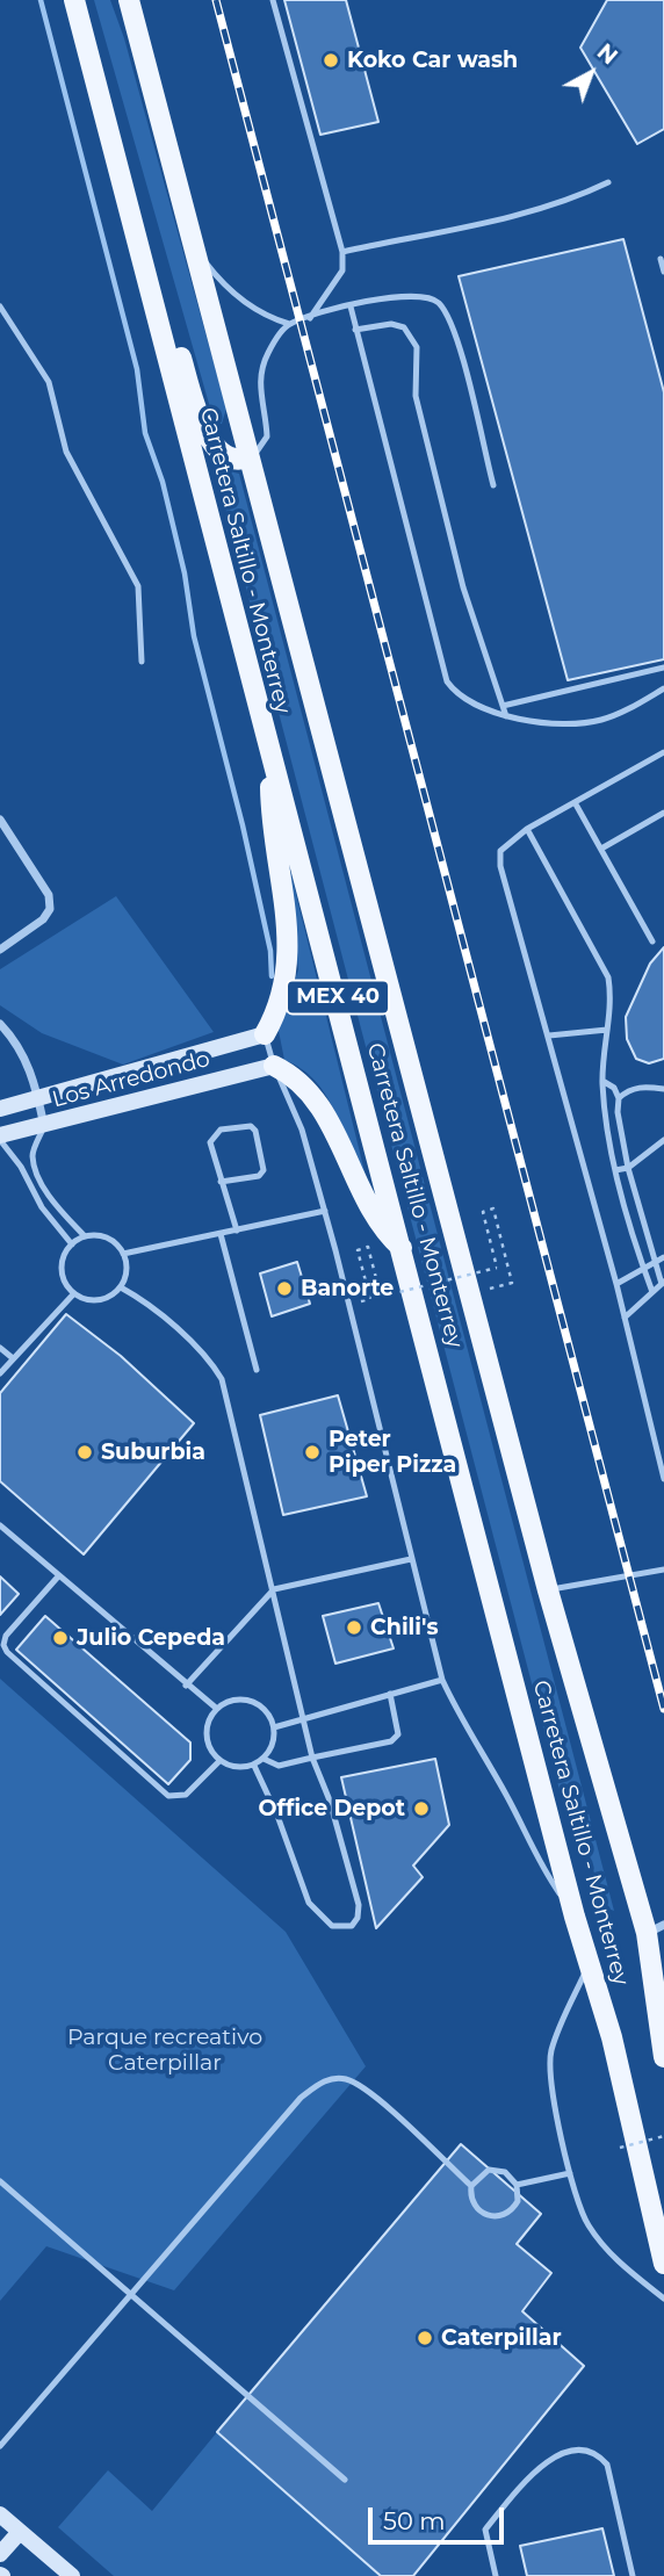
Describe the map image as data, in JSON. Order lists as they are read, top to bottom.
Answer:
{
  "streets": {
    "main road": ["Carretera Saltillo - Monterrey", "MEX 40"],
    "street": ["Los Arredondo"]
  },
  "crossings": [
    ["Carretera Saltillo - Monterrey", "MEX 40"]
  ],
  "parks": ["Parque recreativo Caterpillar"],
  "places": [
    "Koko Car wash",
    "Banorte",
    "Suburbia",
    "Peter Piper Pizza",
    "Chili's",
    "Julio Cepeda",
    "Office Depot",
    "Caterpillar"
  ],
  "scale_bar": "50 m",
  "north": "top right"
}
